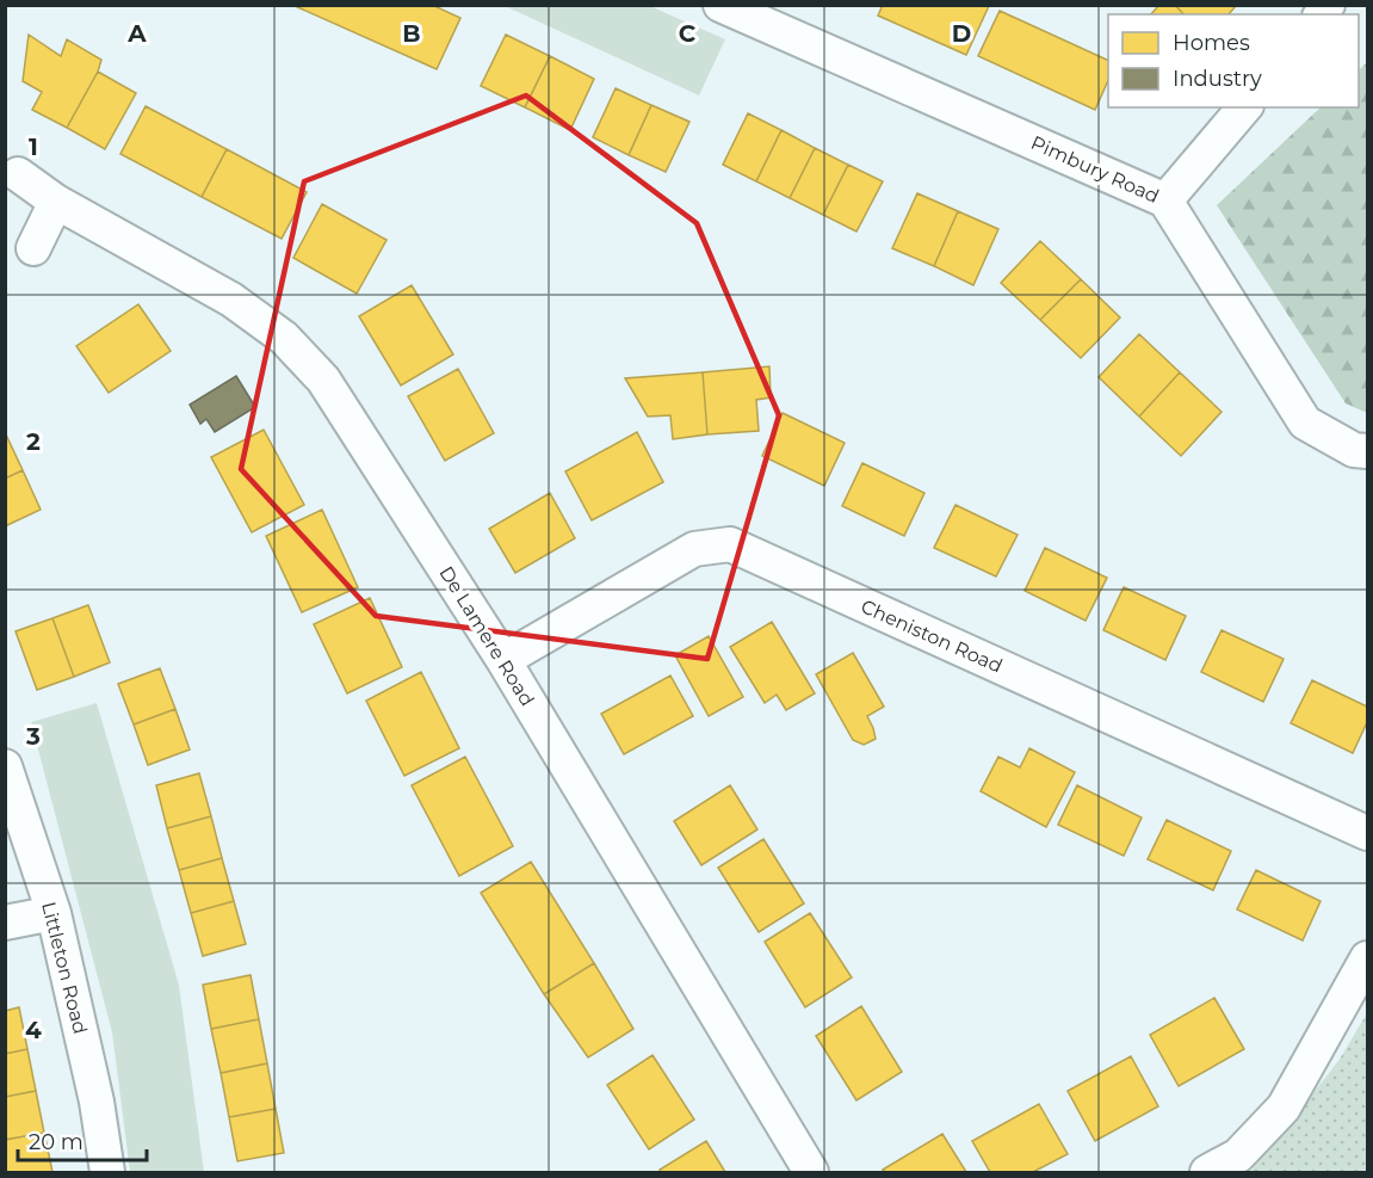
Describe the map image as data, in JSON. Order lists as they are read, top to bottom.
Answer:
{
  "streets": {
    "street": [
      "Pimbury Road",
      "De Lamere Road",
      "Cheniston Road",
      "Littleton Road"
    ]
  },
  "crossings": [
    ["De Lamere Road", "Cheniston Road"]
  ],
  "legend": ["Homes", "Industry"],
  "scale_bar": "20 m",
  "grid": {
    "columns": [
      "A",
      "B",
      "C",
      "D"
    ],
    "rows": [
      "1",
      "2",
      "3",
      "4"
    ]
  }
}
